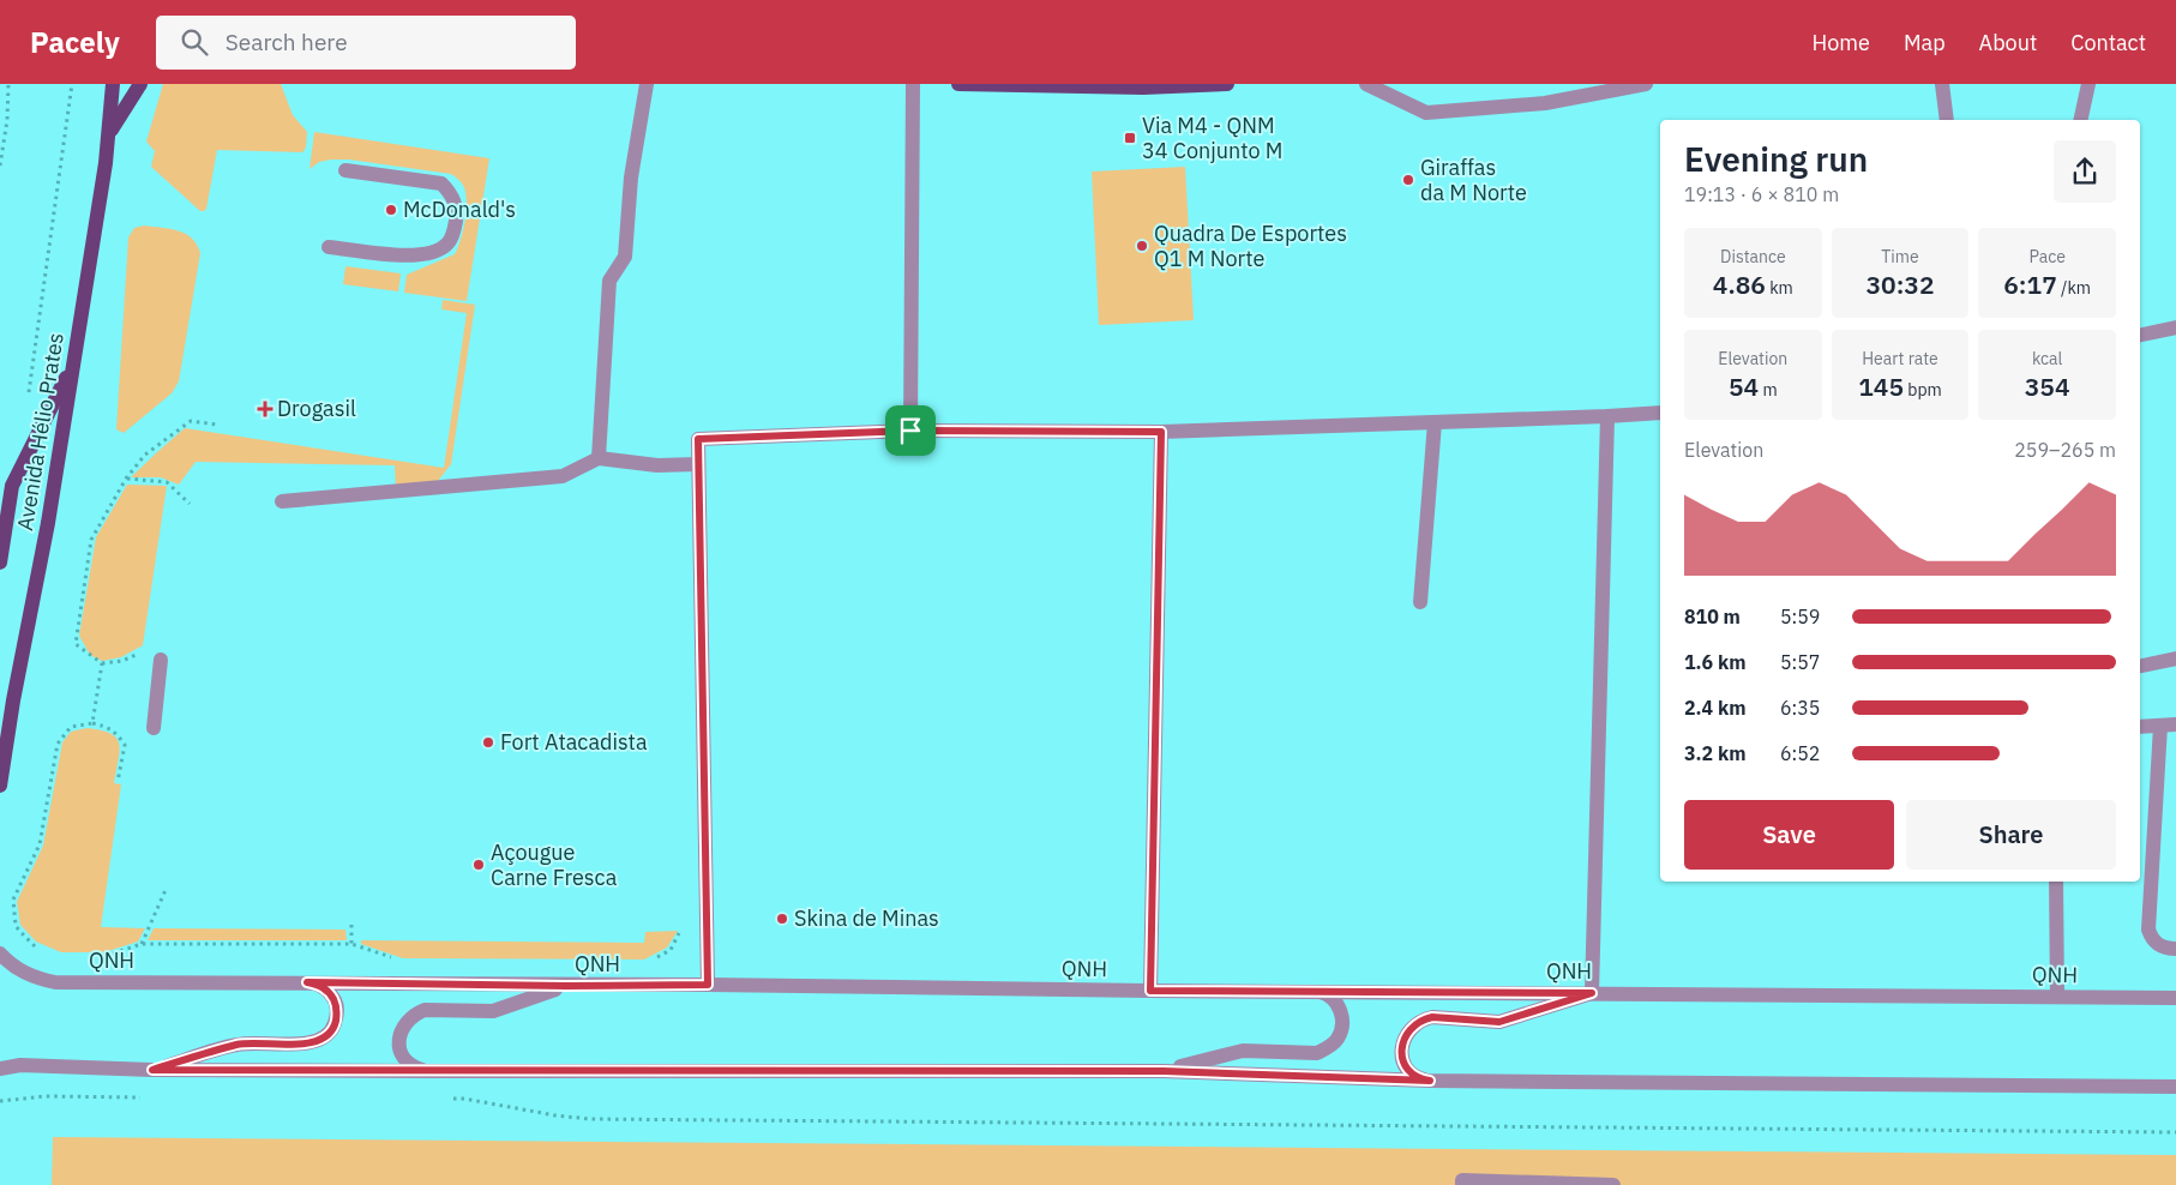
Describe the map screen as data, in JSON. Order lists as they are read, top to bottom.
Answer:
{
  "streets": {
    "main road": ["Avenida Hélio Prates"],
    "street": ["QNH"]
  },
  "places": {
    "transit": ["Via M4 - QNM 34 Conjunto M"],
    "other": [
      "Giraffas da M Norte",
      "McDonald's",
      "Quadra De Esportes Q1 M Norte",
      "Fort Atacadista",
      "Açougue Carne Fresca",
      "Skina de Minas"
    ],
    "health": ["Drogasil"]
  },
  "page": {
    "header": "Pacely",
    "search": "Search here",
    "nav": [
      "Home",
      "Map",
      "About",
      "Contact"
    ],
    "heading": ["Evening run", "19:13 · 6 × 810 m"],
    "stats": [
      ["Distance", "4.86 km"],
      ["Time", "30:32"],
      ["Pace", "6:17 /km"],
      ["Elevation", "54 m"],
      ["Heart rate", "145 bpm"],
      ["kcal", "354"]
    ],
    "chart": ["Elevation", "259–265 m"],
    "list": [
      {
        "name": "810 m",
        "note": "5:59"
      },
      {
        "name": "1.6 km",
        "note": "5:57"
      },
      {
        "name": "2.4 km",
        "note": "6:35"
      },
      {
        "name": "3.2 km",
        "note": "6:52"
      }
    ],
    "buttons": ["Save", "Share"]
  }
}
